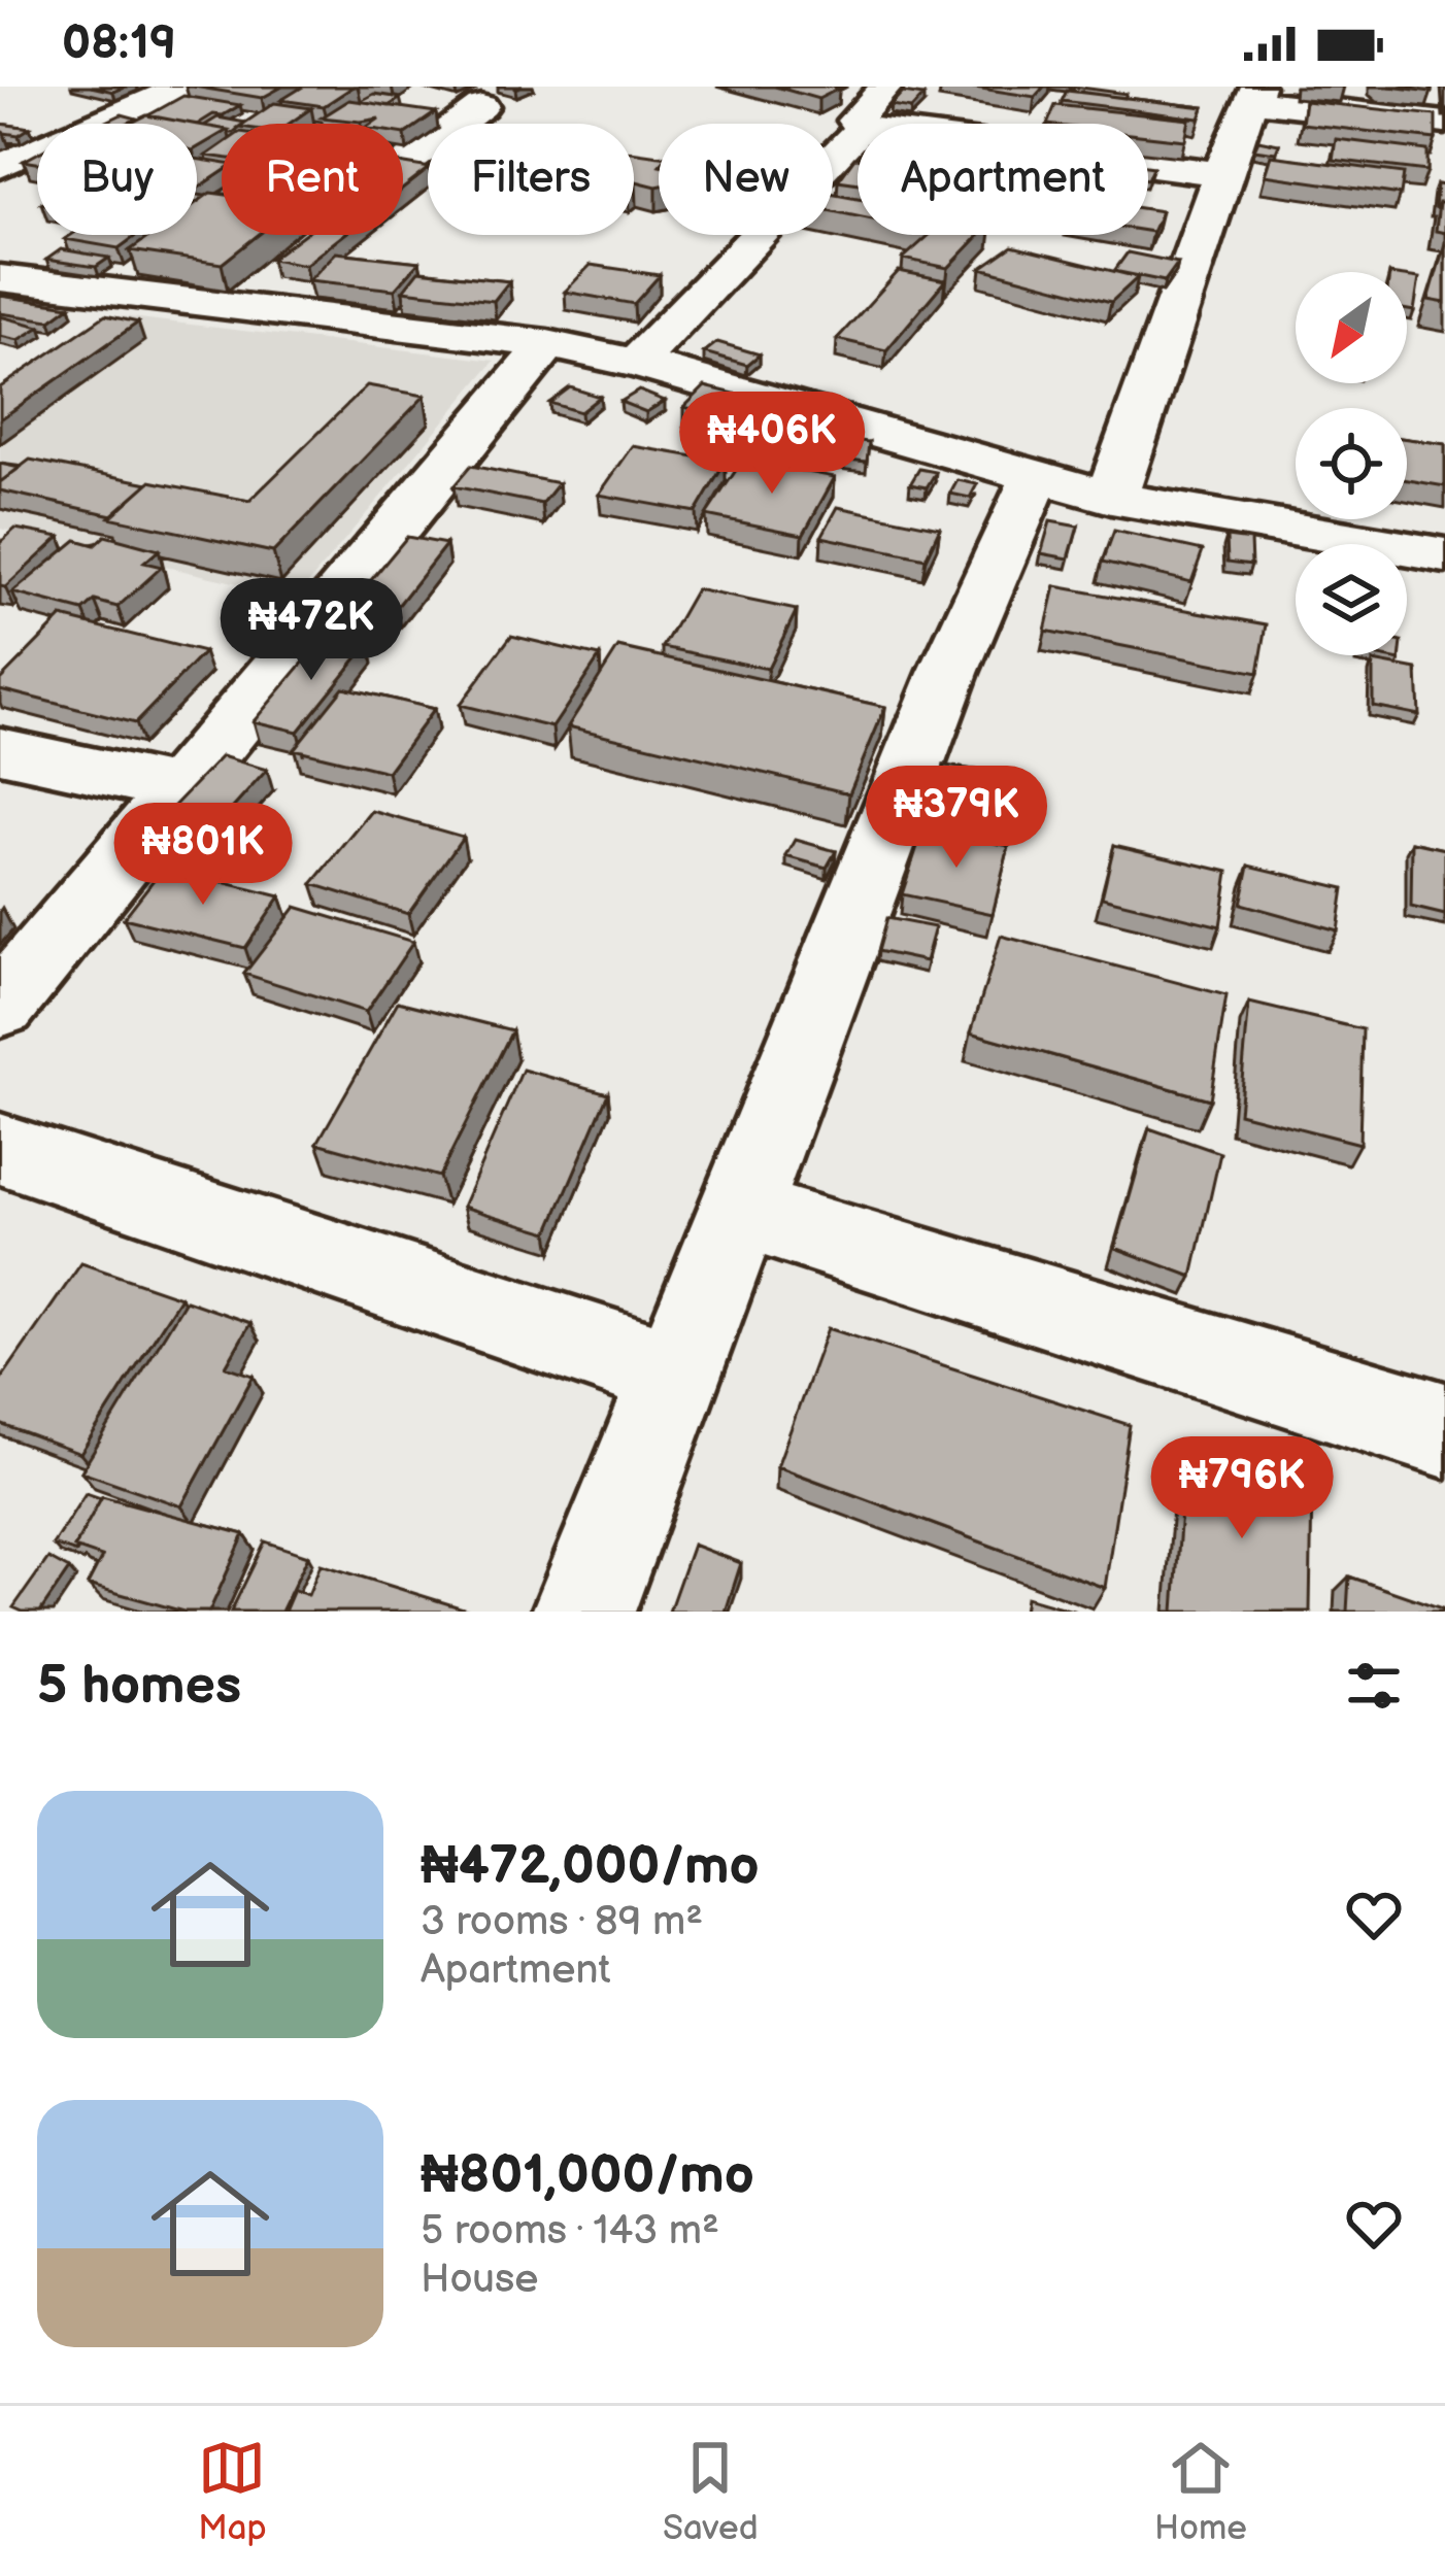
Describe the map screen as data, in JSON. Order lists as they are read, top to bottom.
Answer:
{
  "north": "bottom left",
  "page": {
    "status": "08:19",
    "chip": [
      "Buy",
      "Rent",
      "Filters",
      "New",
      "Apartment"
    ],
    "price": [
      "₦406K",
      "₦472K",
      "₦379K",
      "₦801K",
      "₦796K"
    ],
    "heading": "5 homes",
    "list": [
      {
        "name": "₦472,000/mo",
        "note": "3 rooms · 89 m² · Apartment"
      },
      {
        "name": "₦801,000/mo",
        "note": "5 rooms · 143 m² · House"
      }
    ],
    "tabs": ["Map", "Saved", "Home"]
  }
}
